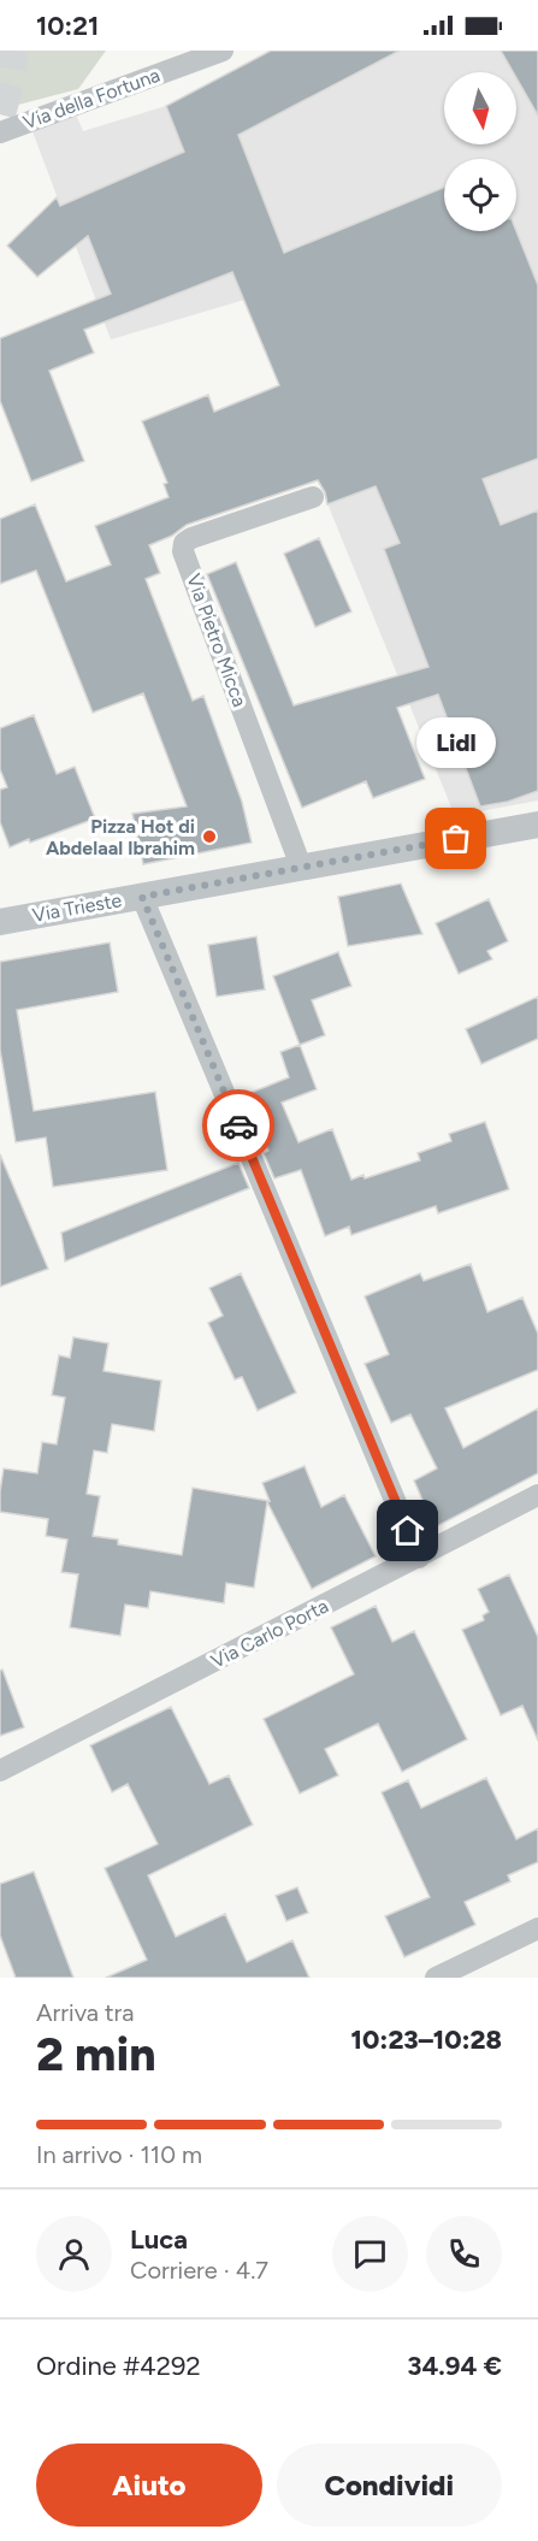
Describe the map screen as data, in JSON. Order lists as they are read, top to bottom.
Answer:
{
  "streets": {
    "street": [
      "Via della Fortuna",
      "Via Pietro Micca",
      "Via Trieste",
      "Via Carlo Porta"
    ]
  },
  "crossings": [
    ["Via Pietro Micca", "Via Trieste"]
  ],
  "places": ["Pizza Hot di Abdelaal Ibrahim", "Lidl"],
  "north": "bottom",
  "page": {
    "status": "10:21",
    "bubble": "Lidl",
    "heading": ["2 min", "Arriva tra", "10:23–10:28"],
    "panel": [
      "Luca",
      "Corriere · 4.7",
      "Ordine #4292",
      "34.94 €"
    ],
    "bar": "In arrivo · 110 m",
    "buttons": ["Aiuto", "Condividi"]
  }
}
